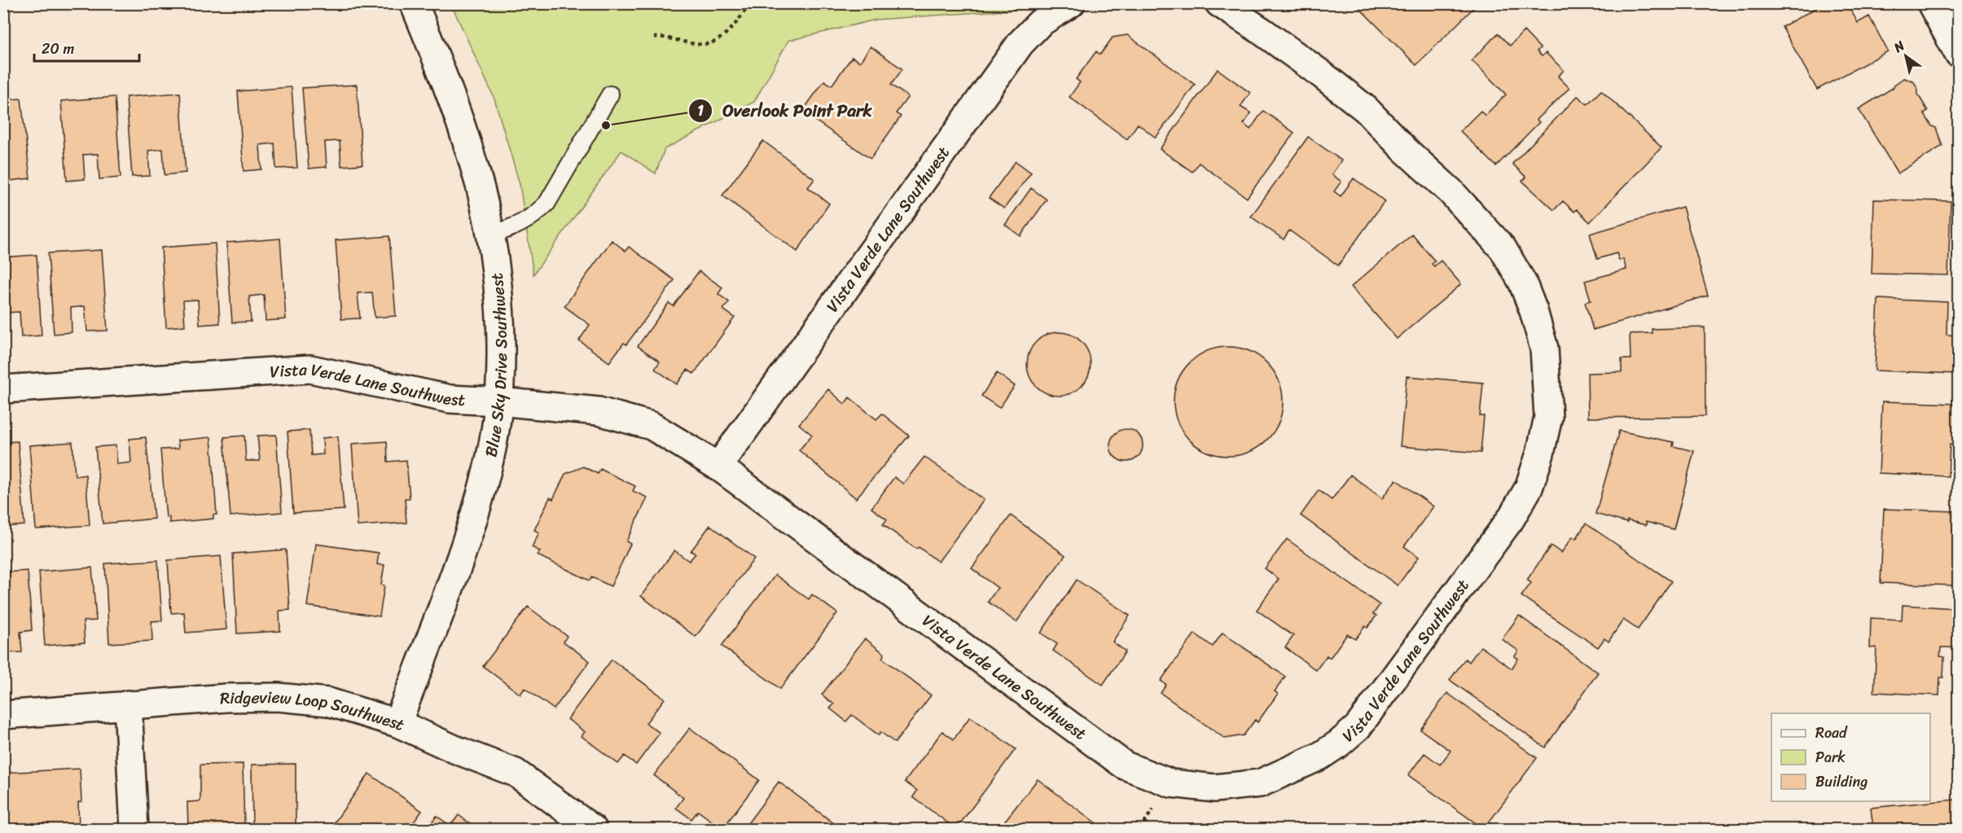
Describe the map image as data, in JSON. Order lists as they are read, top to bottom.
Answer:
{
  "streets": {
    "street": ["Vista Verde Lane Southwest", "Blue Sky Drive Southwest", "Ridgeview Loop Southwest"]
  },
  "crossings": [
    ["Vista Verde Lane Southwest", "Blue Sky Drive Southwest"],
    ["Blue Sky Drive Southwest", "Ridgeview Loop Southwest"]
  ],
  "places": ["Overlook Point Park"],
  "legend": ["Road", "Park", "Building"],
  "scale_bar": "20 m",
  "north": "top left"
}
